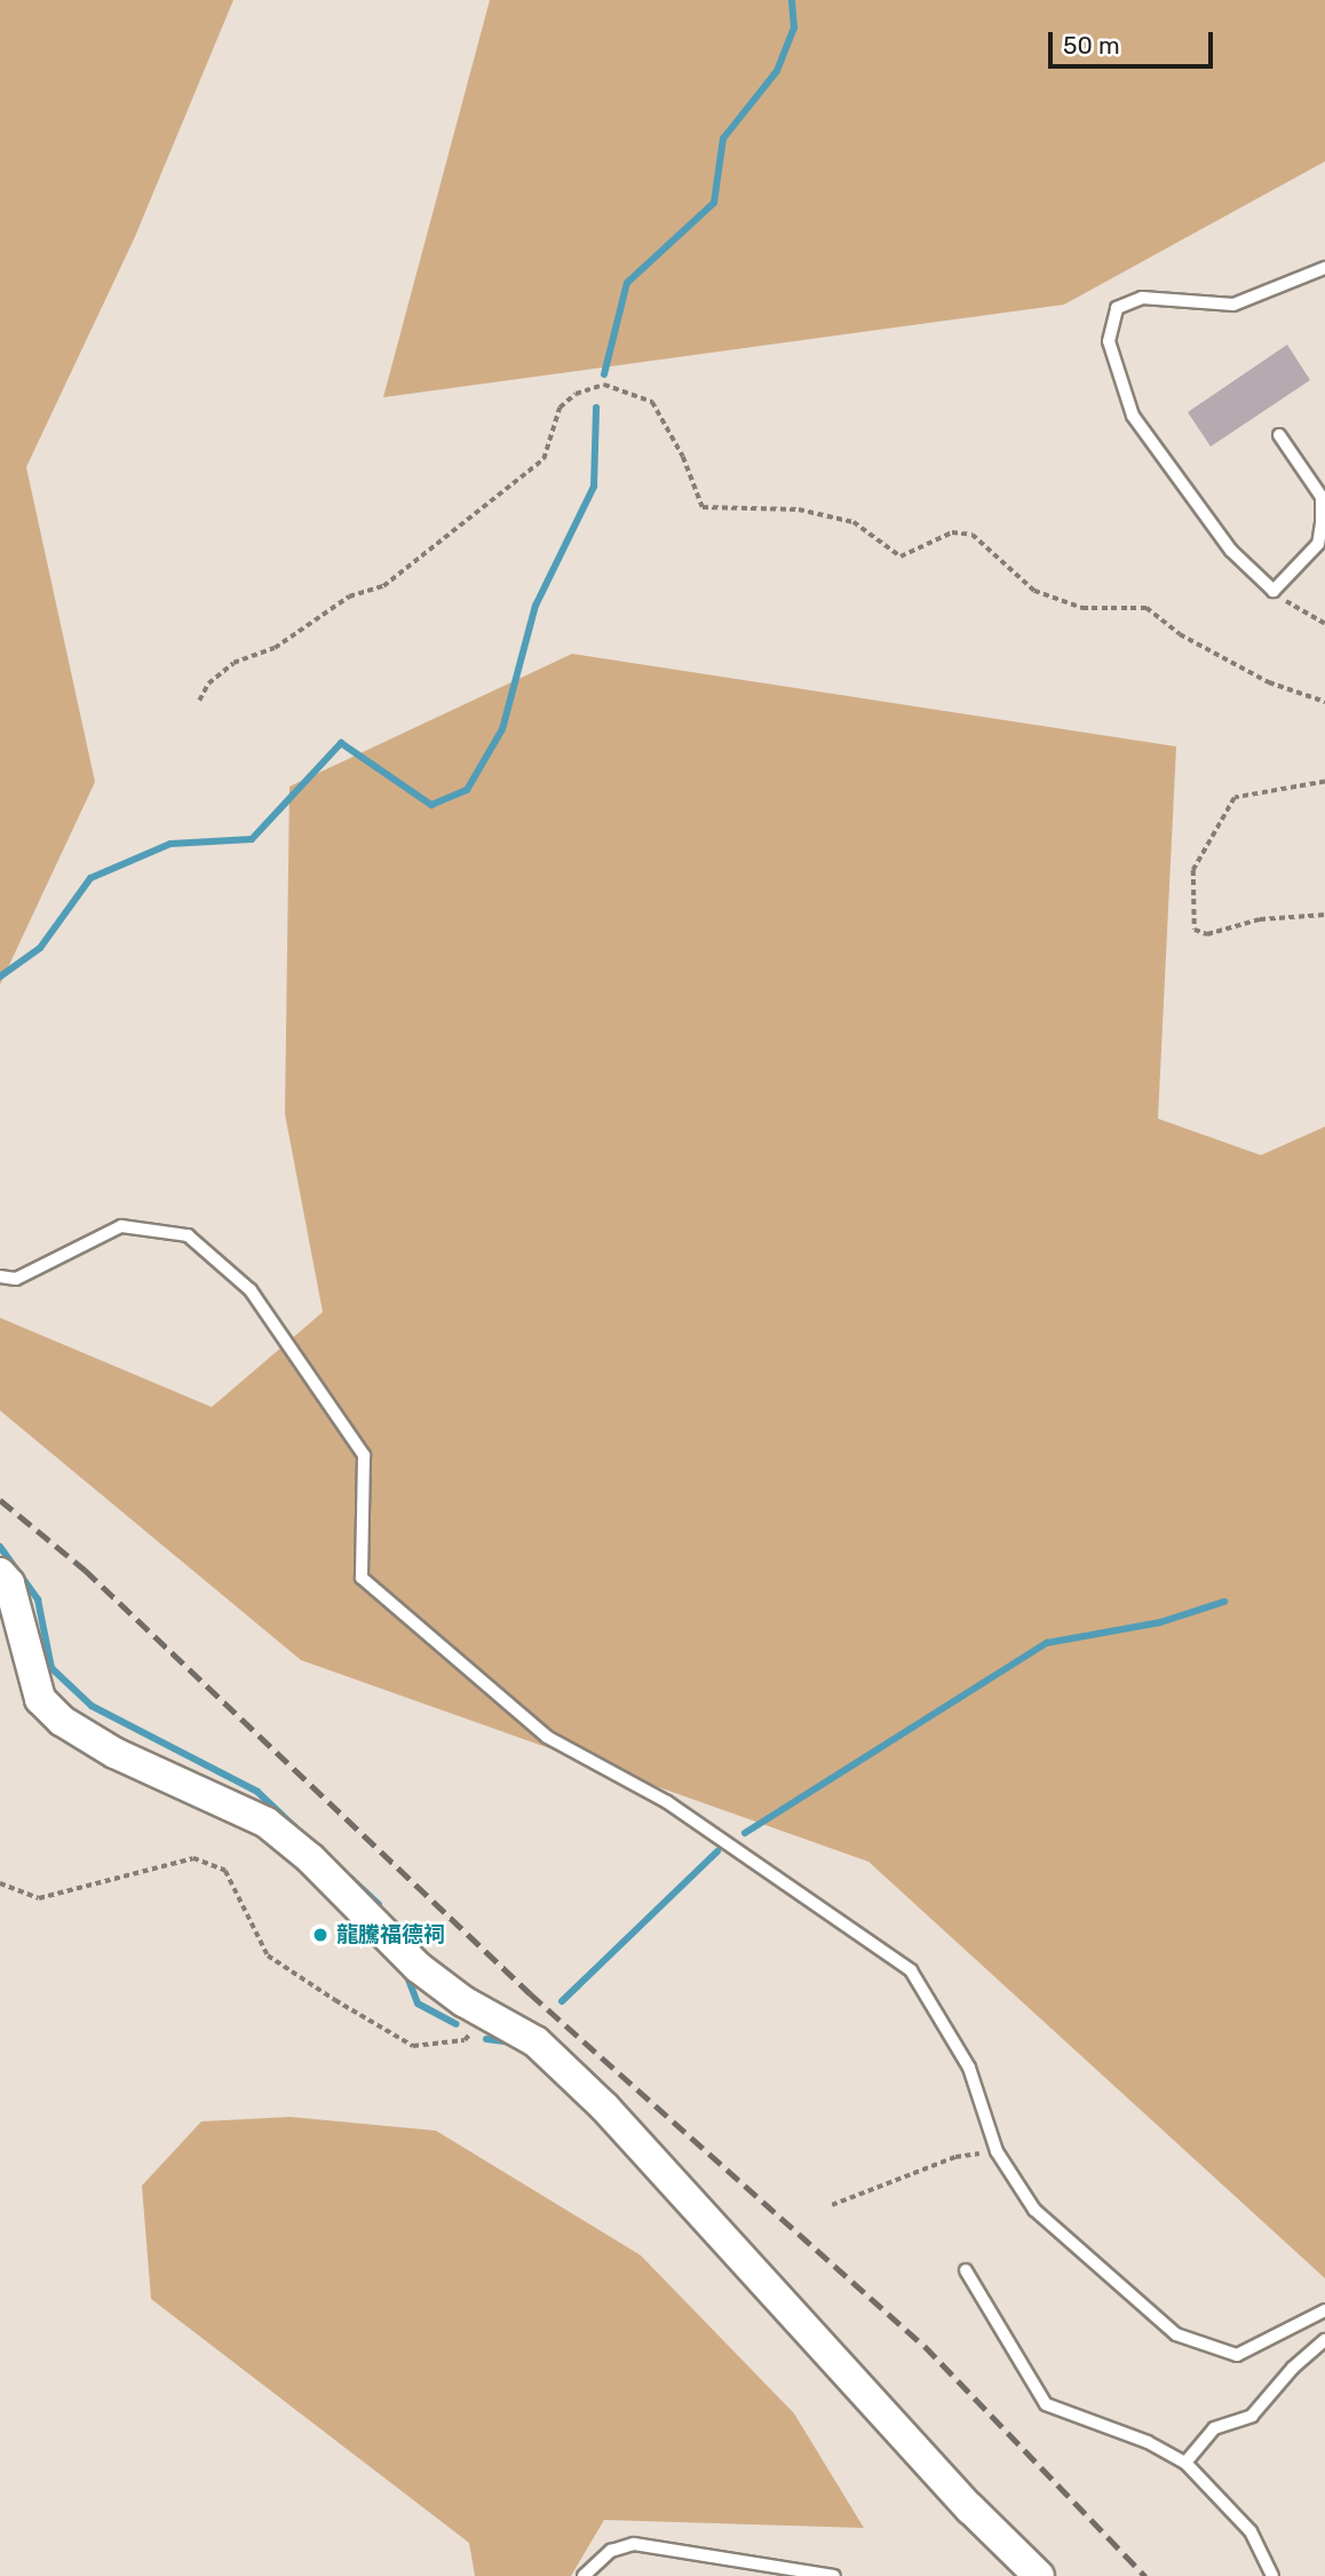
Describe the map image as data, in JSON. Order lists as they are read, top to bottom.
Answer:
{
  "places": ["龍騰福德祠"],
  "scale_bar": "50 m"
}
